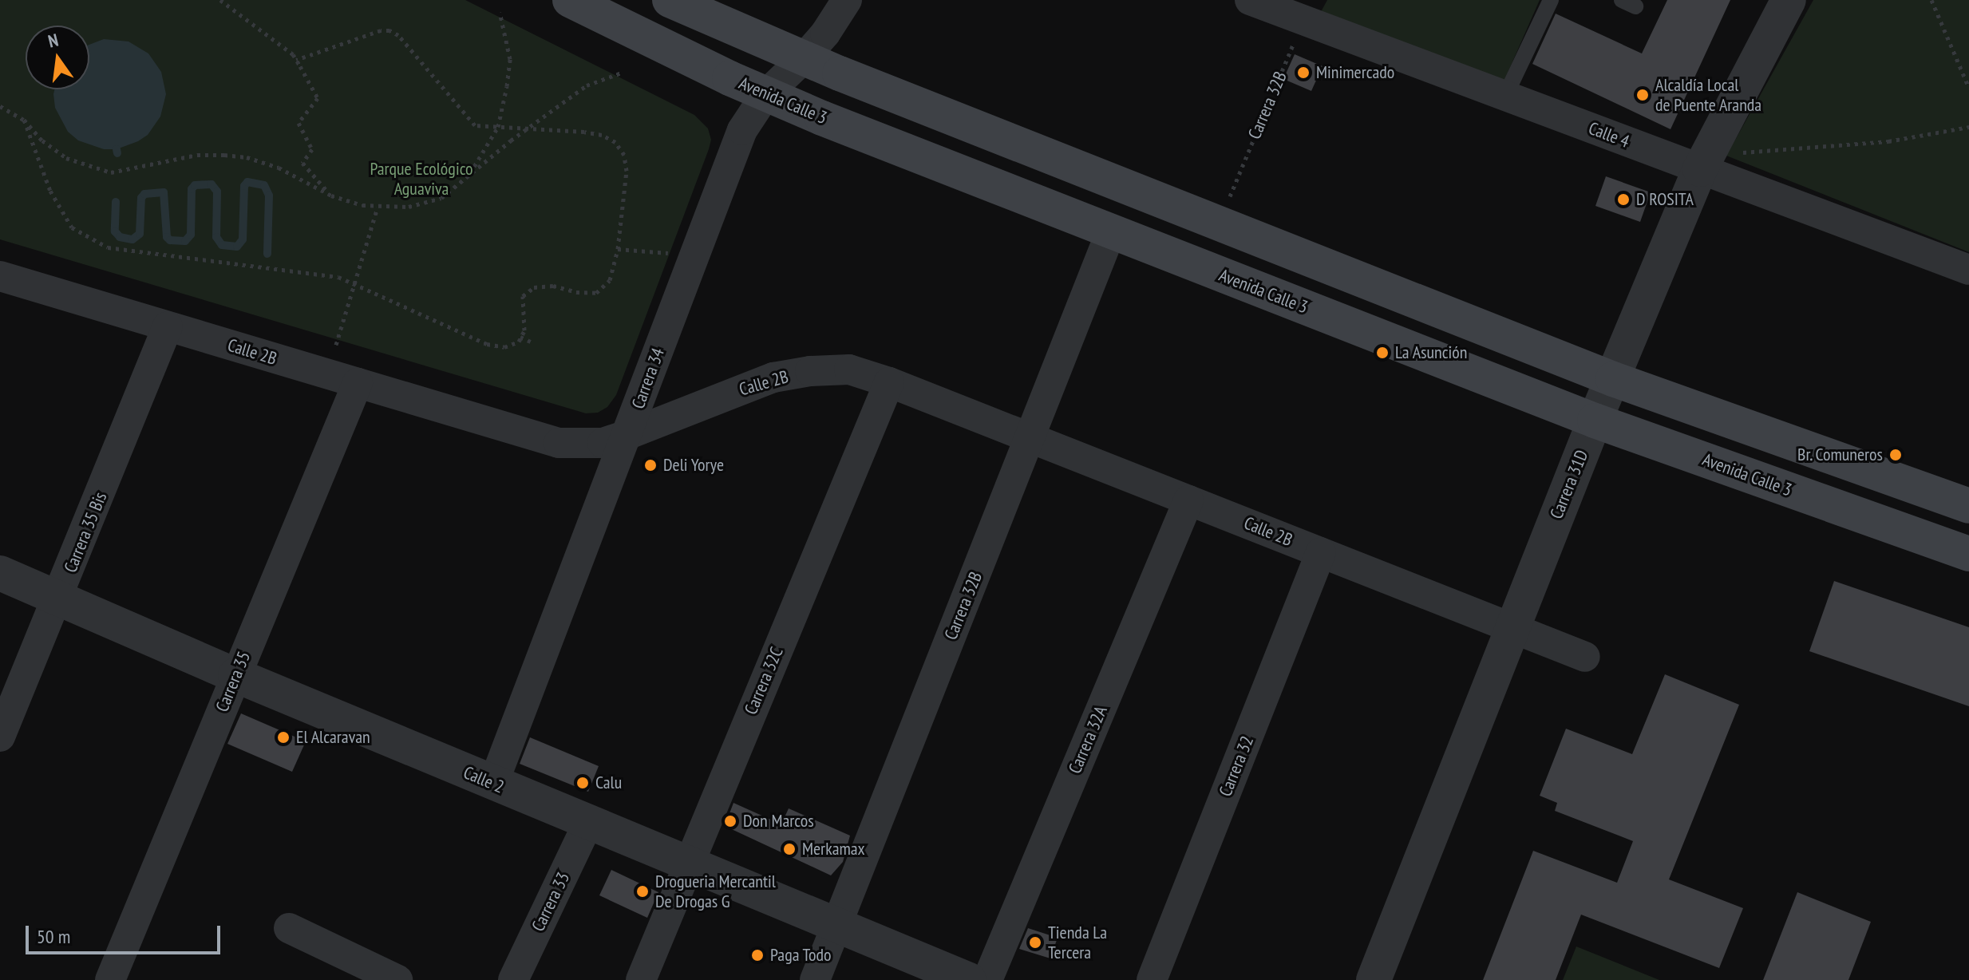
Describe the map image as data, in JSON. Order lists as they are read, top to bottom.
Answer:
{
  "streets": {
    "main road": ["Avenida Calle 3"],
    "street": [
      "Carrera 32B",
      "Calle 4",
      "Calle 2B",
      "Carrera 34",
      "Carrera 31D",
      "Carrera 35 Bis",
      "Carrera 32C",
      "Carrera 35",
      "Carrera 32A",
      "Carrera 32",
      "Calle 2",
      "Carrera 33"
    ]
  },
  "crossings": [
    ["Avenida Calle 3", "Carrera 32B"],
    ["Avenida Calle 3", "Carrera 34"],
    ["Avenida Calle 3", "Carrera 31D"],
    ["Carrera 32B", "Calle 4"],
    ["Carrera 32B", "Calle 2B"],
    ["Carrera 32B", "Calle 2"],
    ["Calle 4", "Carrera 31D"],
    ["Calle 2B", "Carrera 34"],
    ["Calle 2B", "Carrera 31D"],
    ["Calle 2B", "Carrera 35 Bis"],
    ["Calle 2B", "Carrera 32C"],
    ["Calle 2B", "Carrera 35"],
    ["Calle 2B", "Carrera 32A"],
    ["Calle 2B", "Carrera 32"],
    ["Carrera 34", "Calle 2"],
    ["Carrera 35 Bis", "Calle 2"],
    ["Carrera 32C", "Calle 2"],
    ["Carrera 35", "Calle 2"],
    ["Calle 2", "Carrera 33"]
  ],
  "parks": ["Parque Ecológico Aguaviva"],
  "places": [
    "Minimercado",
    "Alcaldía Local de Puente Aranda",
    "D ROSITA",
    "La Asunción",
    "Br. Comuneros",
    "Deli Yorye",
    "El Alcaravan",
    "Calu",
    "Don Marcos",
    "Merkamax",
    "Drogueria Mercantil De Drogas G",
    "Tienda La Tercera",
    "Paga Todo"
  ],
  "scale_bar": "50 m",
  "north": "top"
}
